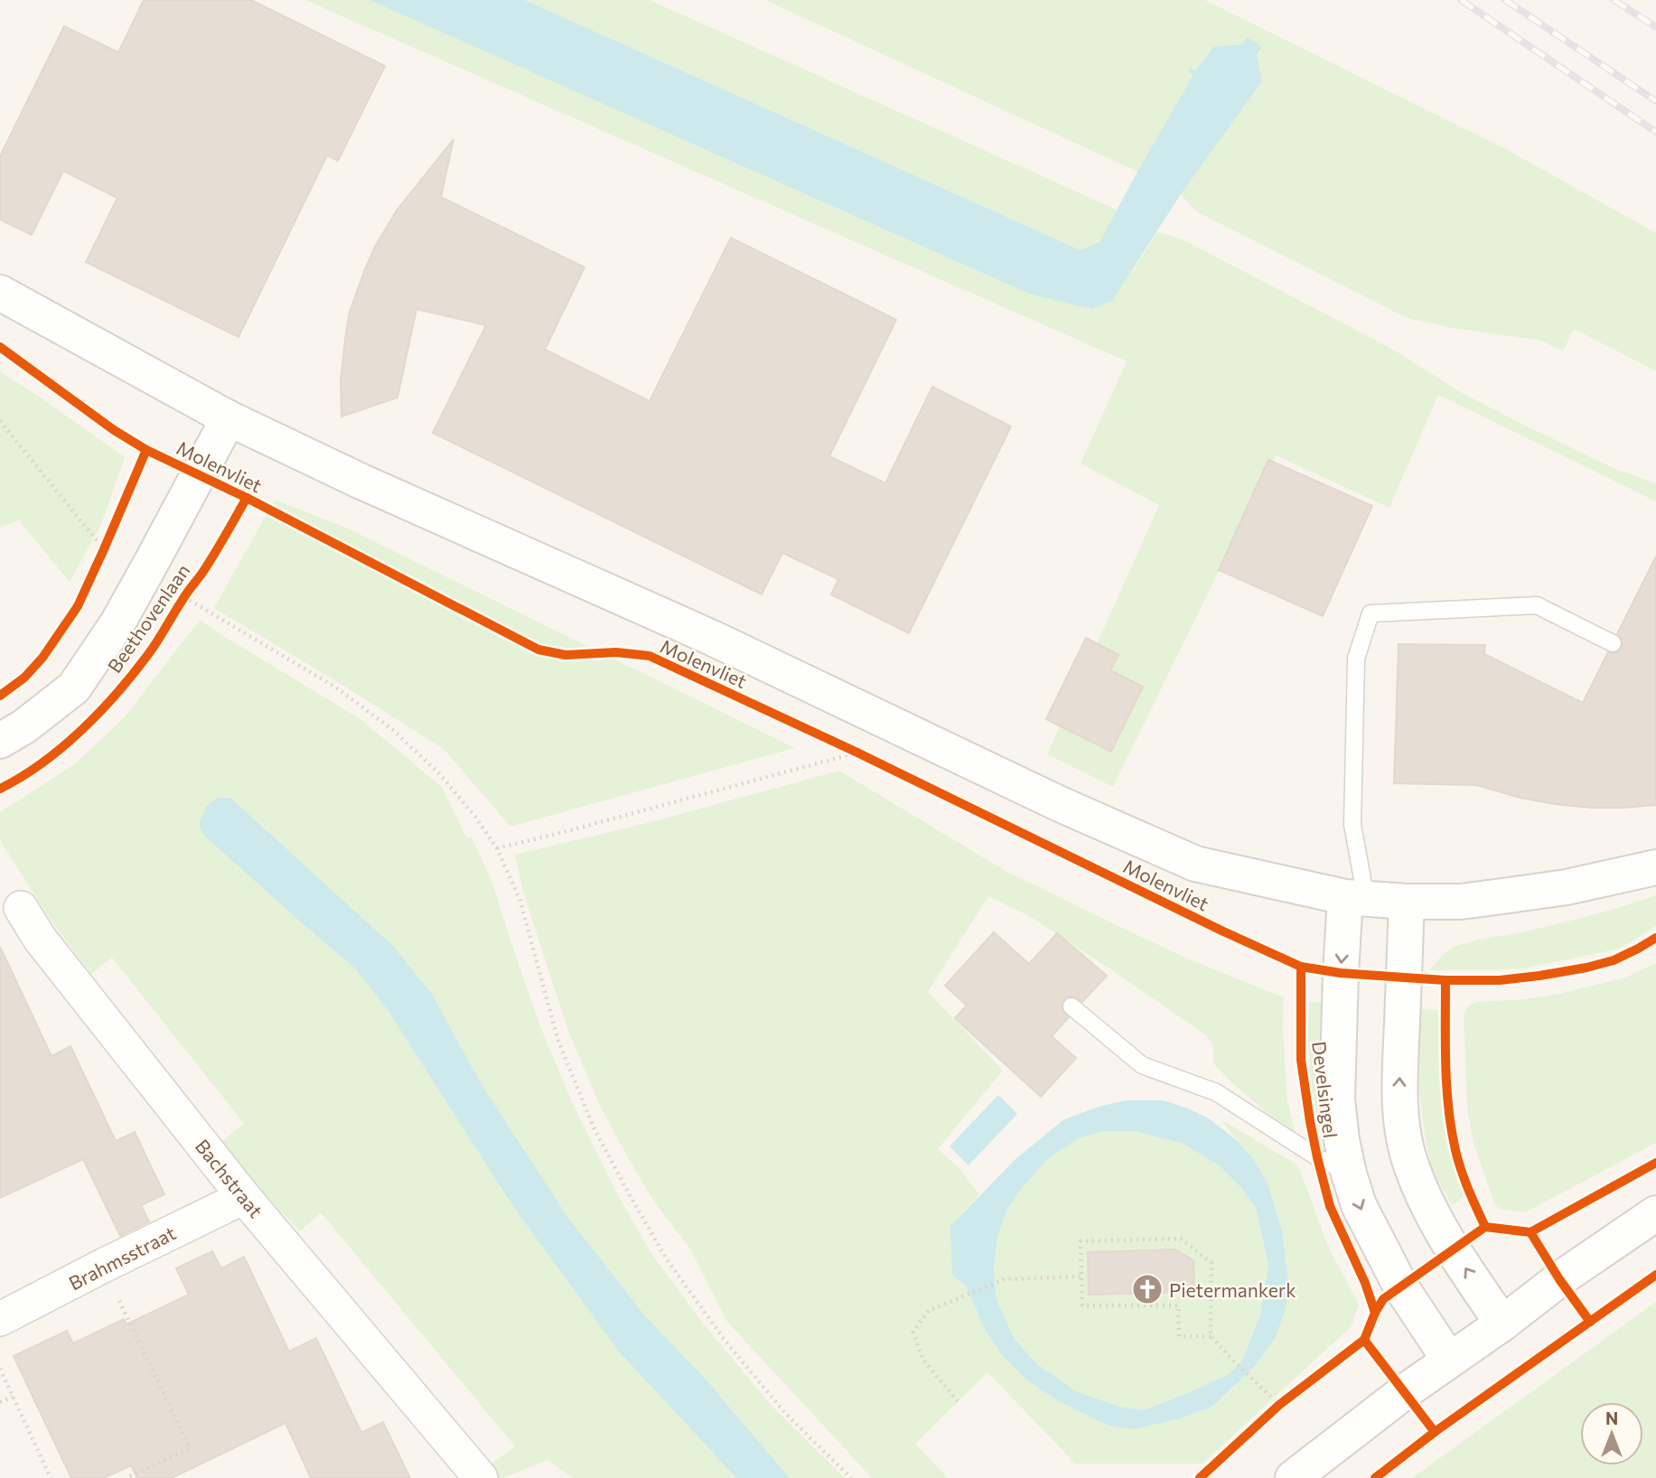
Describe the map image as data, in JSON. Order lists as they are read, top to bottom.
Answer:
{
  "streets": {
    "street": [
      "Molenvliet",
      "Beethovenlaan",
      "Develsingel",
      "Bachstraat",
      "Brahmsstraat"
    ]
  },
  "crossings": [
    ["Molenvliet", "Beethovenlaan"],
    ["Molenvliet", "Develsingel"],
    ["Bachstraat", "Brahmsstraat"]
  ],
  "places": {
    "church": ["Pietermankerk"]
  },
  "north": "top"
}
